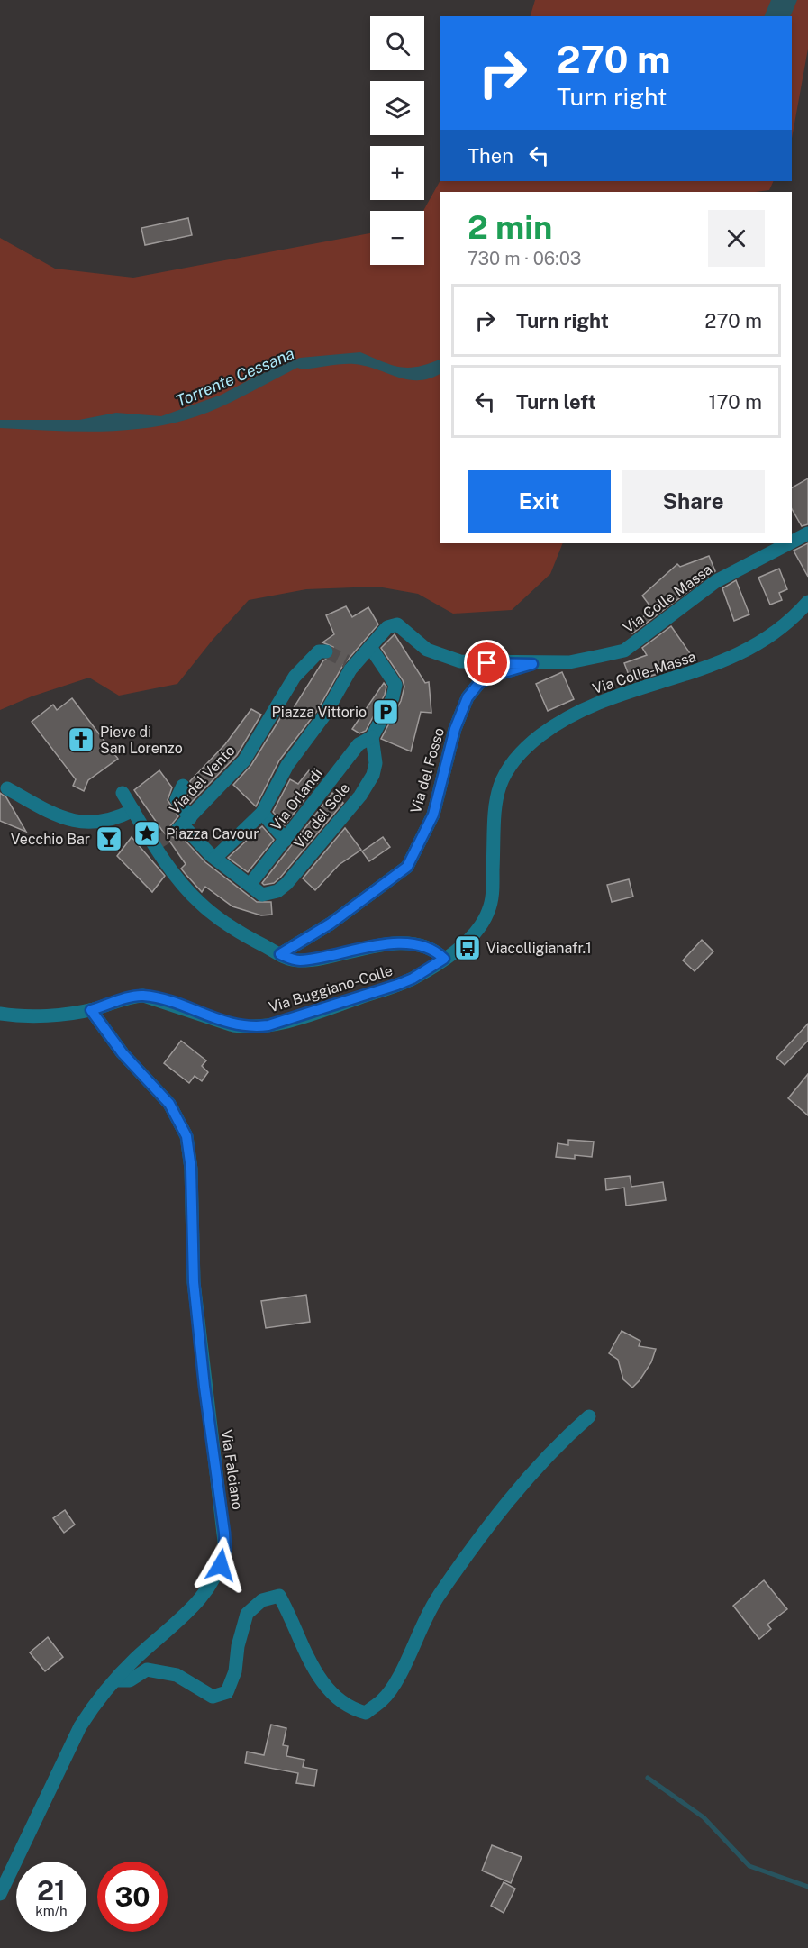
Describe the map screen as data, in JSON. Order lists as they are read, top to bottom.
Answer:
{
  "streets": {
    "street": [
      "Via Colle Massa",
      "Via Colle-Massa",
      "Via del Fosso",
      "Via del Vento",
      "Via Orlandi",
      "Via del Sole",
      "Via Buggiano-Colle",
      "Via Falciano"
    ]
  },
  "crossings": [
    ["Via Colle Massa", "Via del Fosso"],
    ["Via Colle-Massa", "Via Buggiano-Colle"],
    ["Via Orlandi", "Via del Sole"],
    ["Via Buggiano-Colle", "Via Falciano"]
  ],
  "water": ["Torrente Cessana"],
  "places": {
    "parking": ["Piazza Vittorio"],
    "church": ["Pieve di San Lorenzo"],
    "place": ["Piazza Cavour"],
    "bar": ["Vecchio Bar"],
    "bus stop": ["Viacolligianafr.1"]
  },
  "page": {
    "map_buttons": ["+", "−"],
    "turn": ["270 m", "Turn right"],
    "then": "Then",
    "heading": ["2 min", "730 m · 06:03"],
    "list": [
      {
        "name": "Turn right",
        "value": "270 m"
      },
      {
        "name": "Turn left",
        "value": "170 m"
      }
    ],
    "buttons": ["Exit", "Share"],
    "speed": "21 km/h",
    "limit": "30"
  }
}
